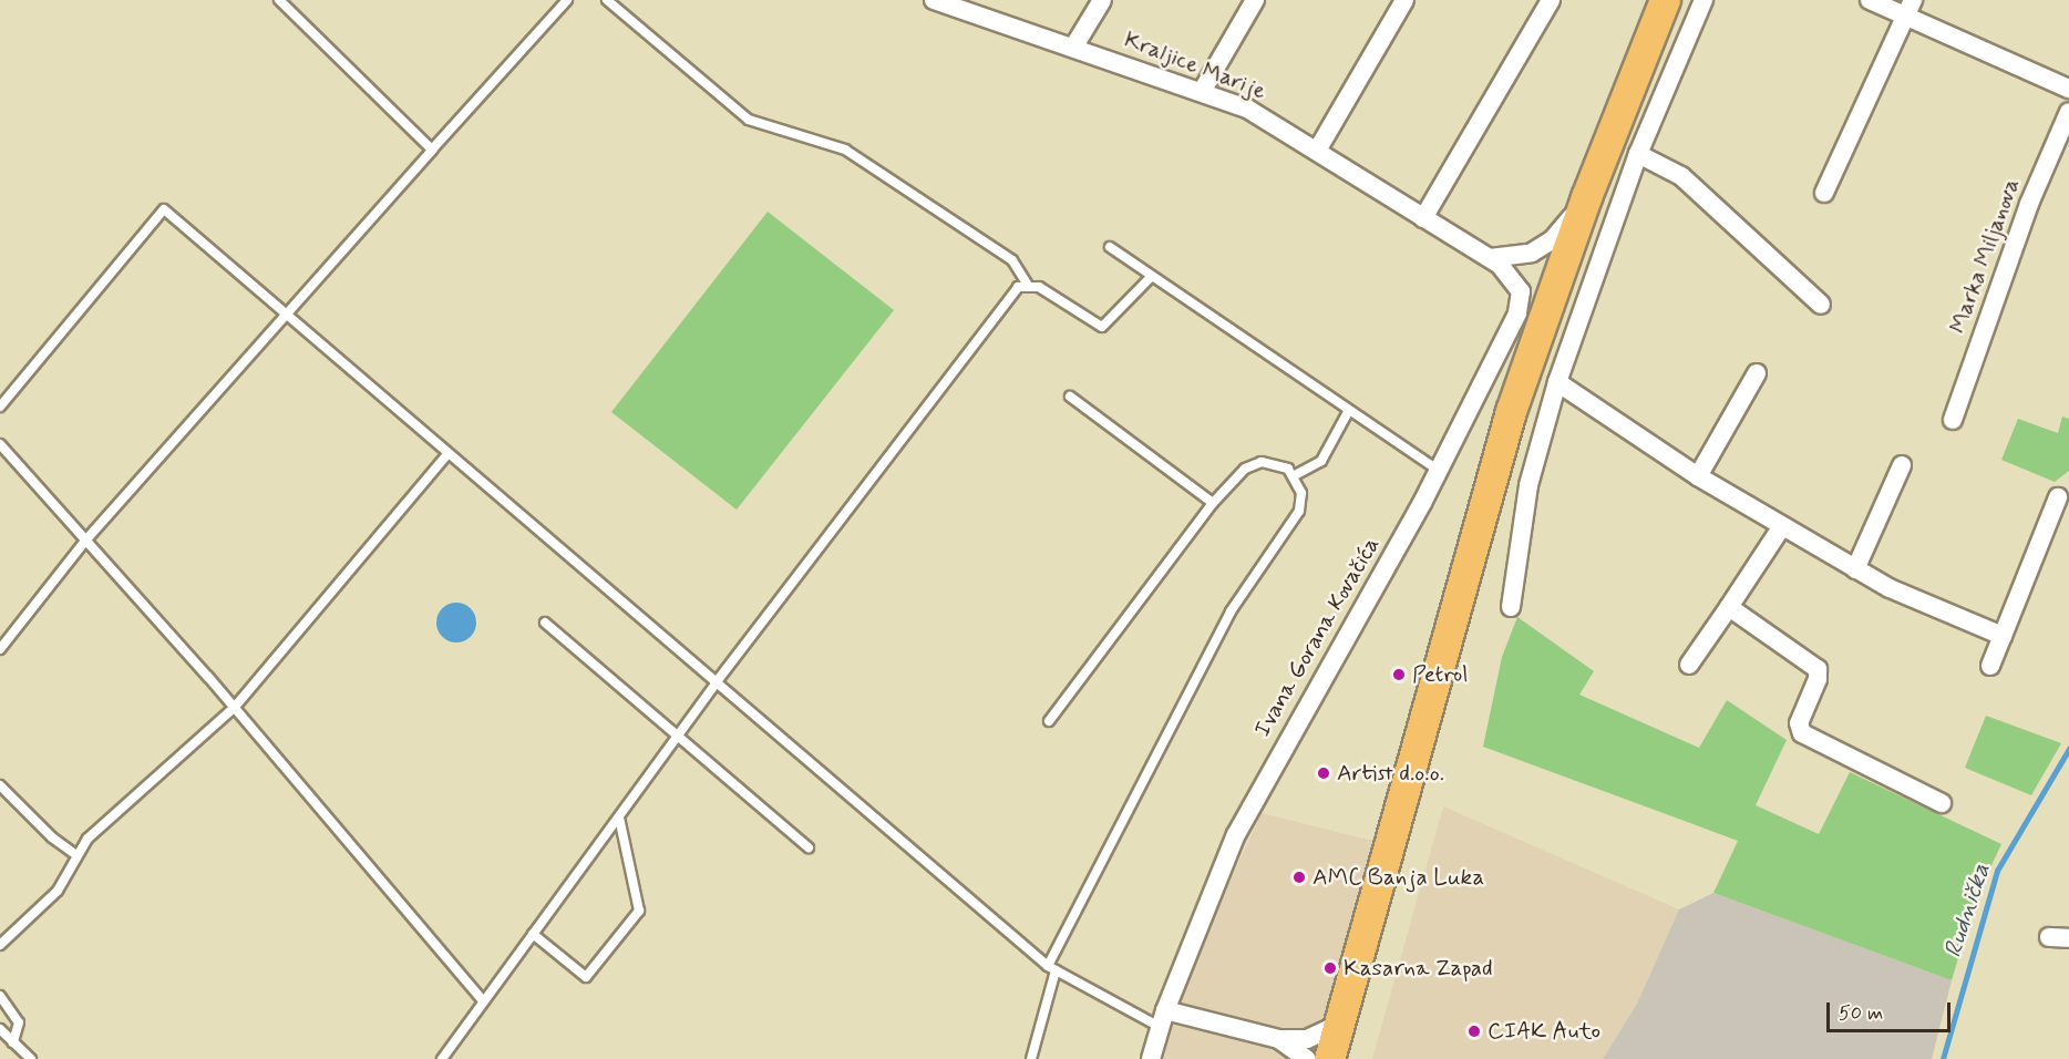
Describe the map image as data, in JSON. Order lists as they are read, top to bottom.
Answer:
{
  "streets": {
    "street": ["Kraljice Marije", "Marka Miljanova", "Ivana Gorana Kovačića"]
  },
  "crossings": [
    ["Kraljice Marije", "Ivana Gorana Kovačića"]
  ],
  "water": ["Rudnička"],
  "places": [
    "Petrol",
    "Artist d.o.o.",
    "AMC Banja Luka",
    "Kasarna Zapad",
    "CIAK Auto"
  ],
  "scale_bar": "50 m"
}
